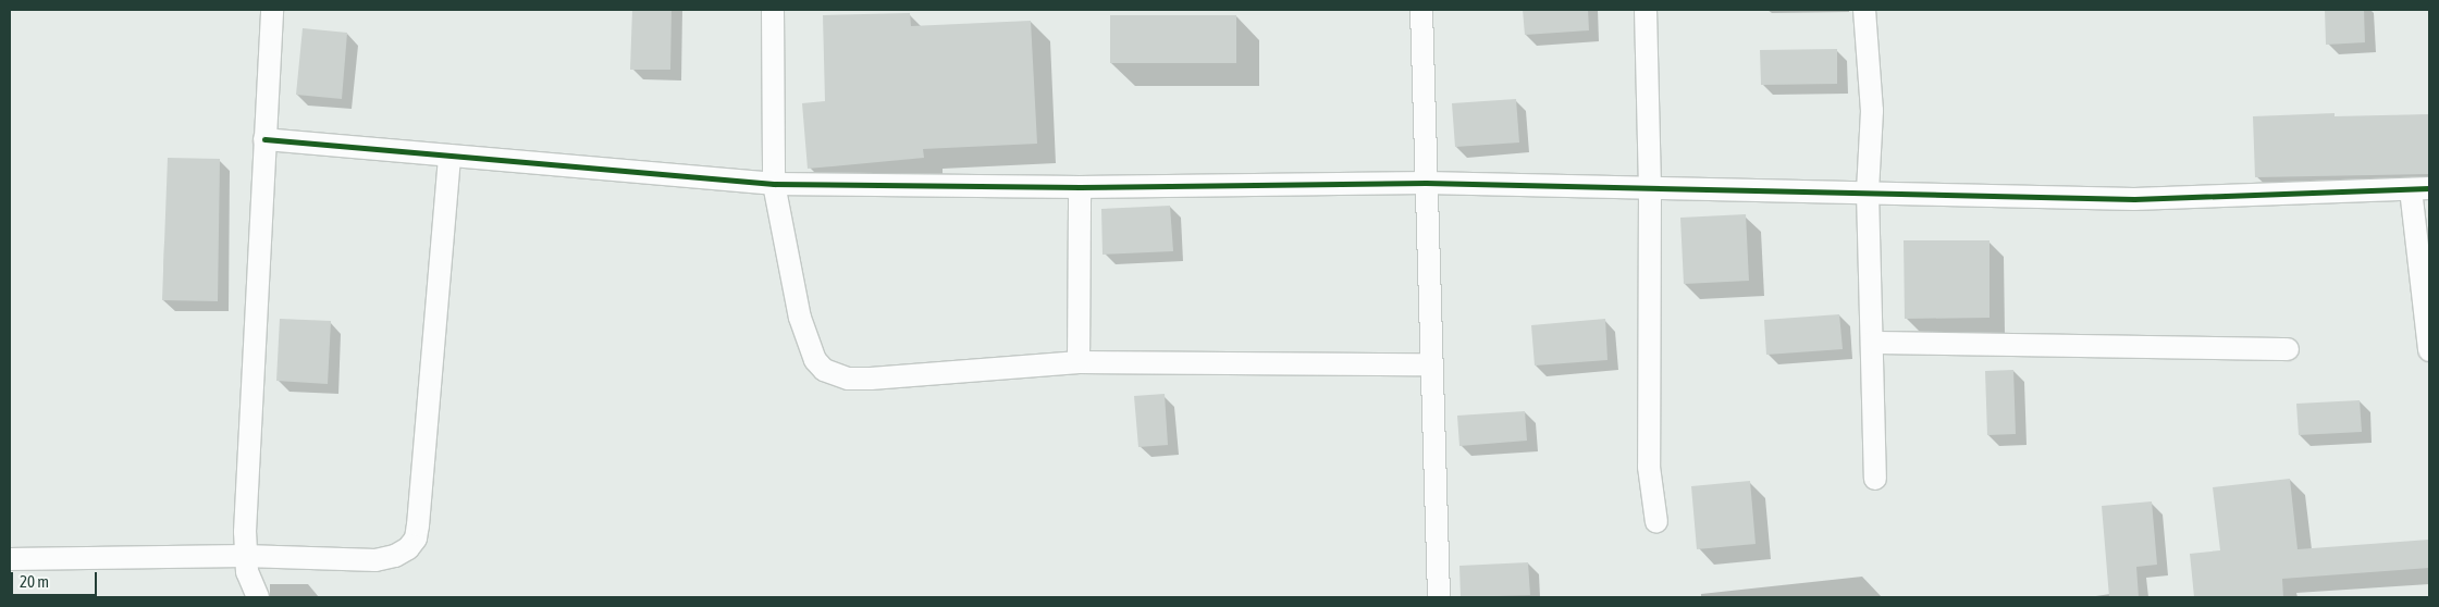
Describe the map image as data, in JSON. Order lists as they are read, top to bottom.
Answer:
{
  "scale_bar": "20 m"
}
